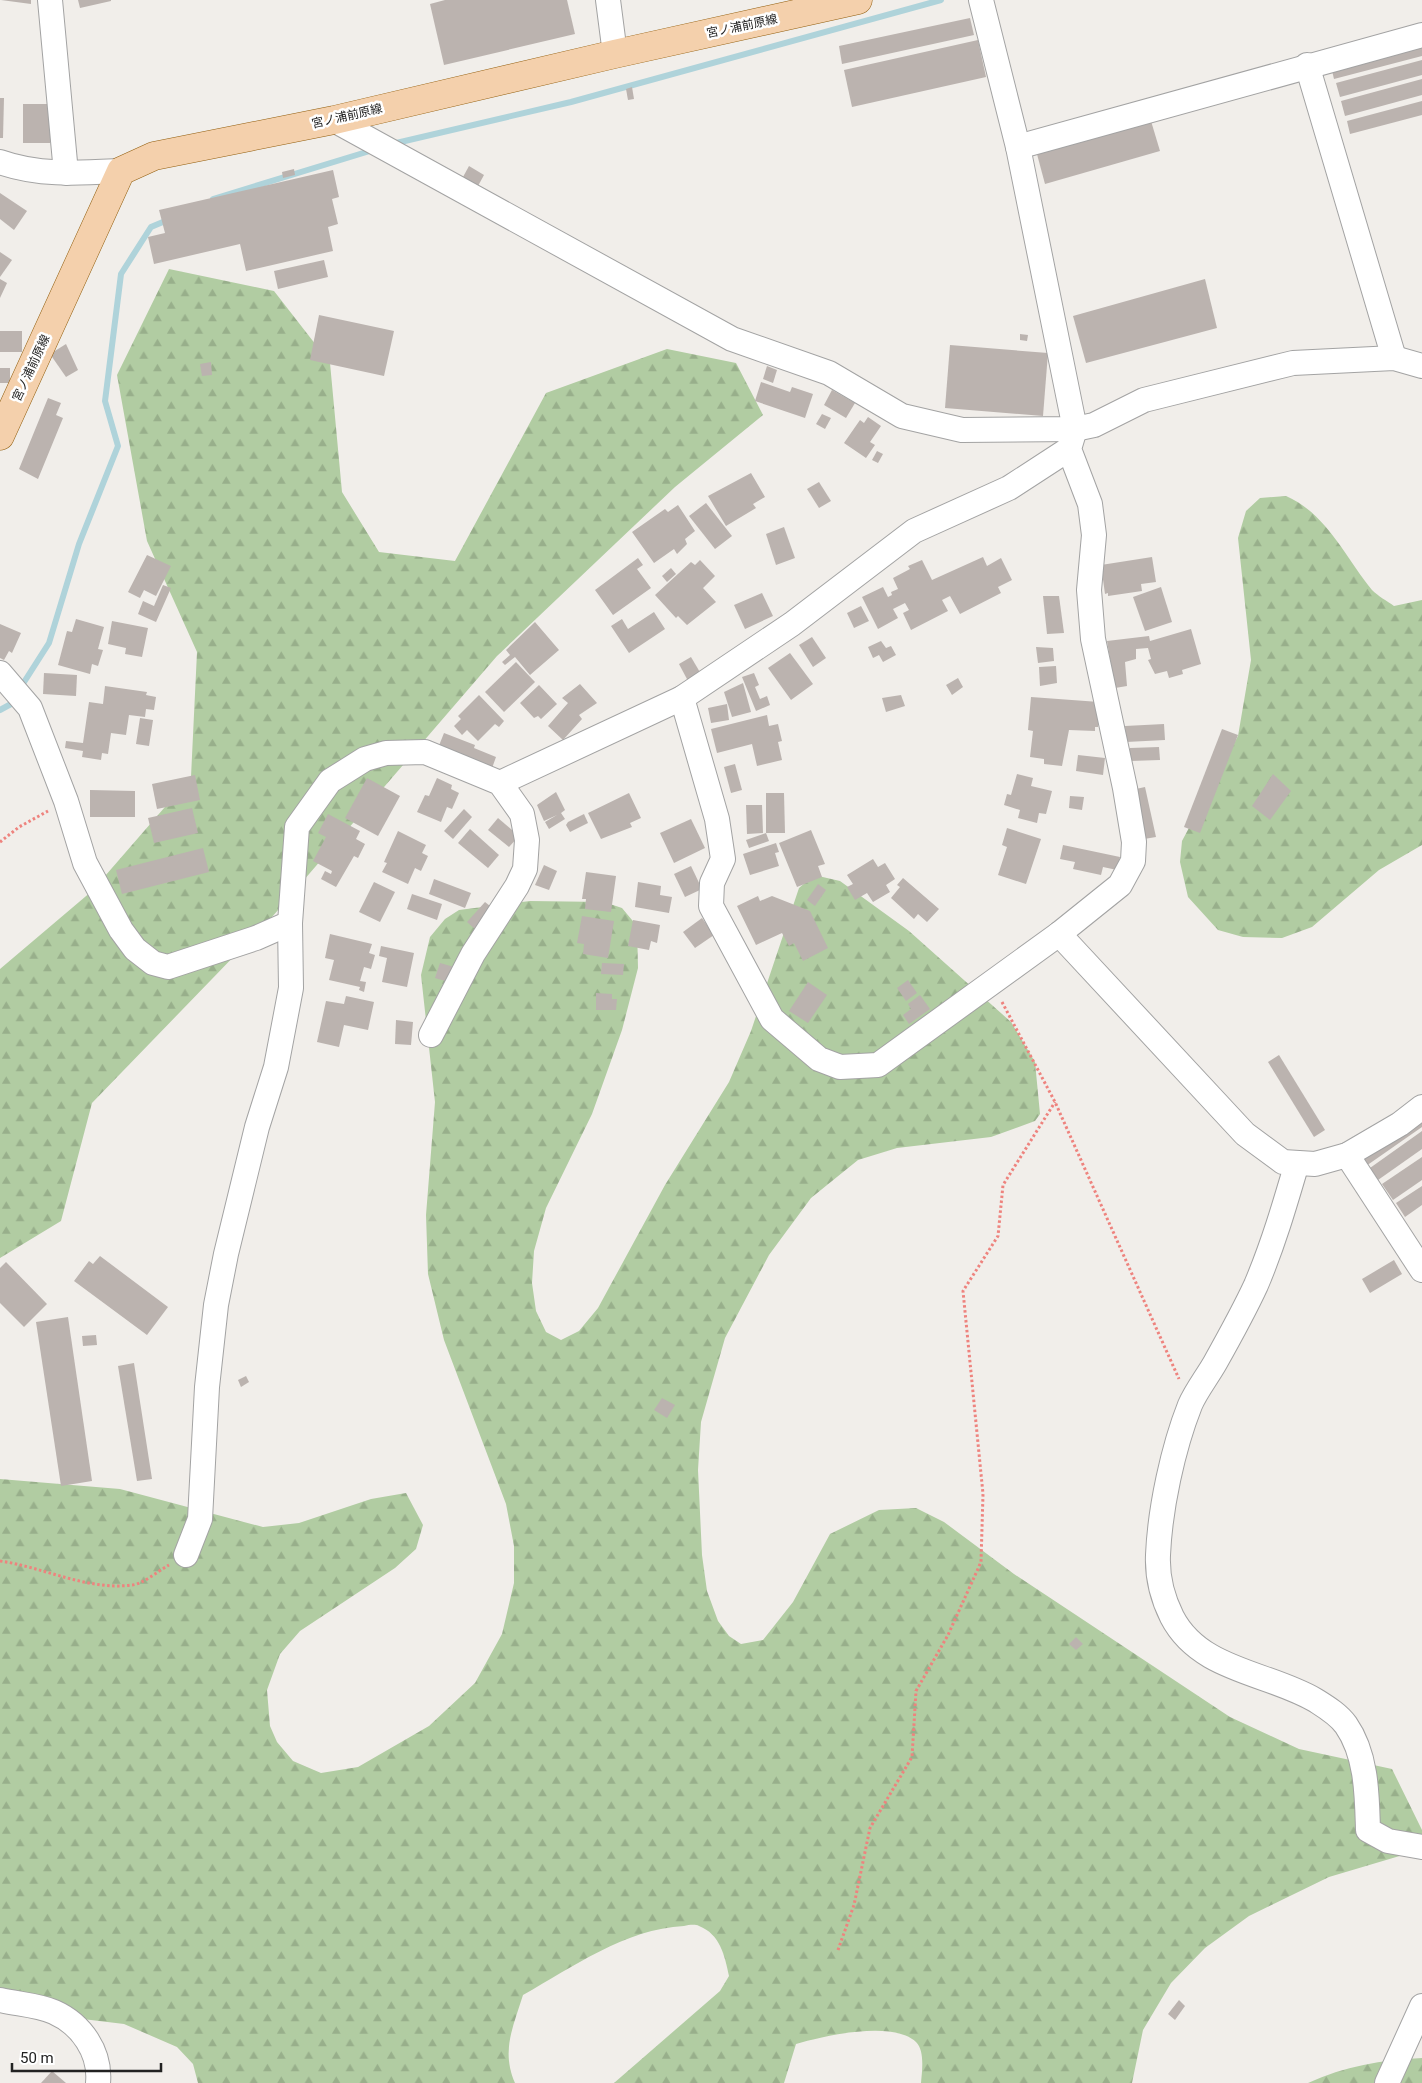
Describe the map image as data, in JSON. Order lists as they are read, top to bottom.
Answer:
{
  "streets": {
    "main road": ["宮ノ浦前原線"]
  },
  "scale_bar": "50 m"
}
